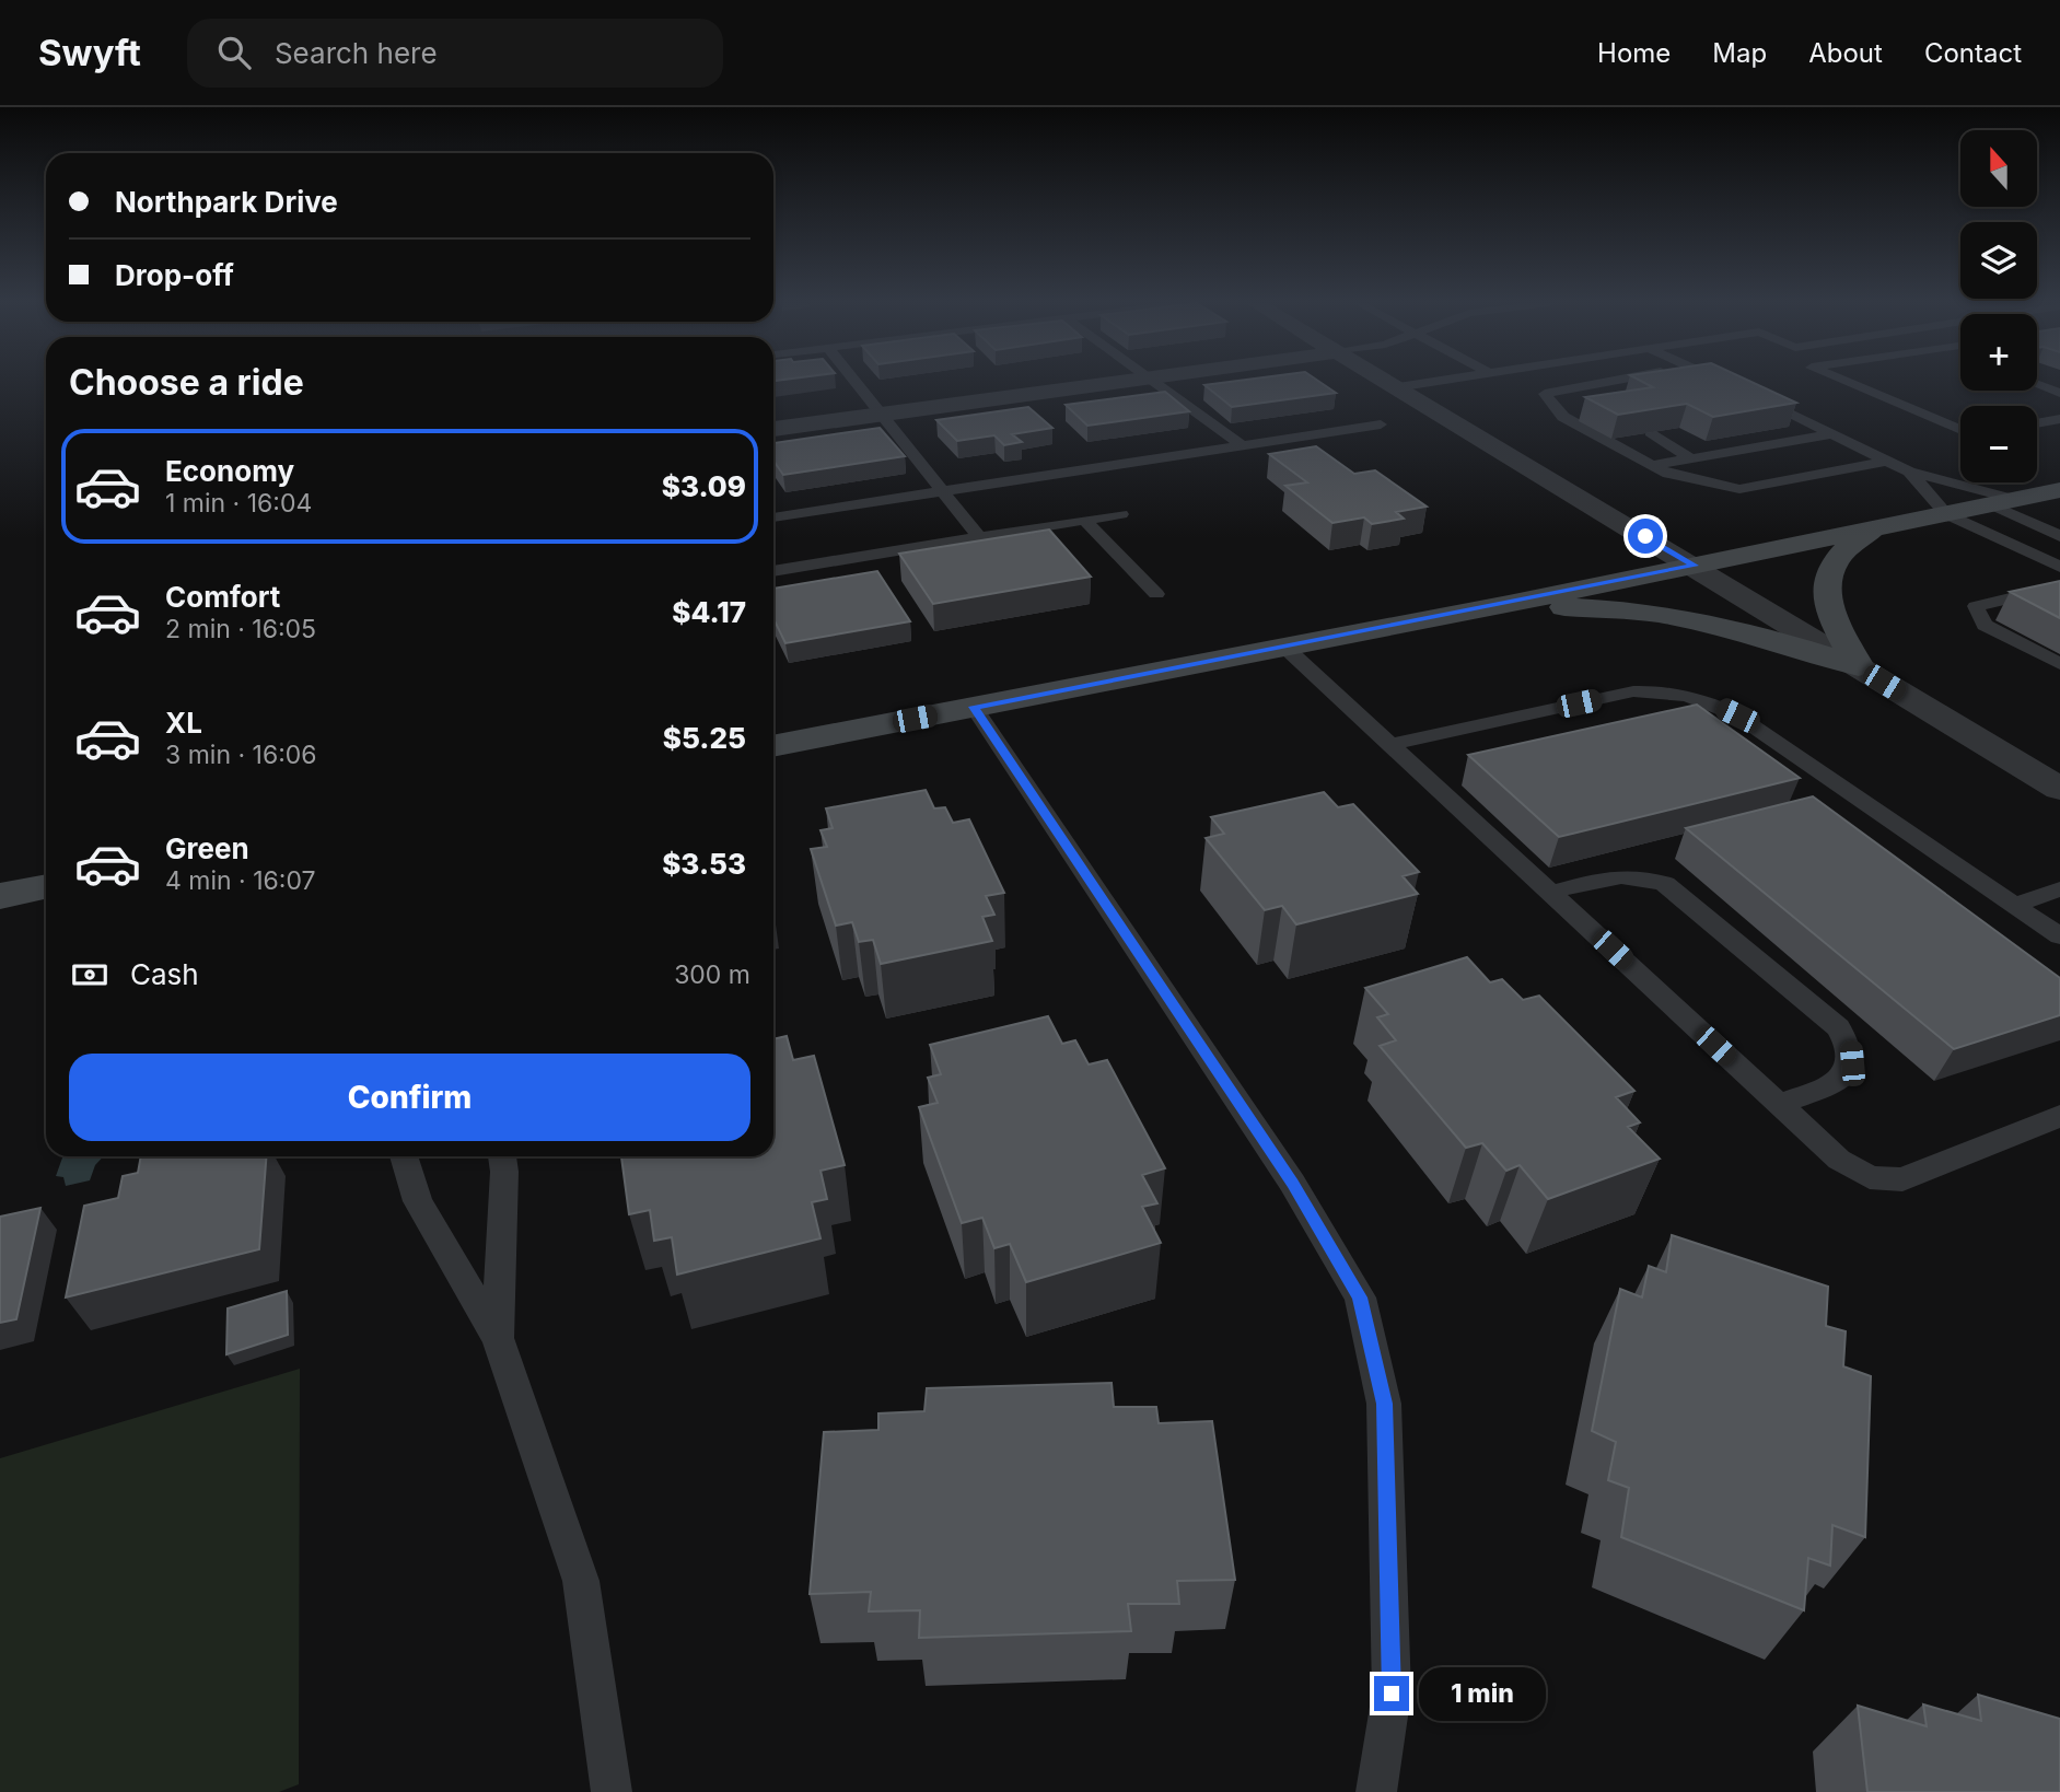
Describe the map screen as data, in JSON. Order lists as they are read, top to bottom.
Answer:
{
  "north": "top",
  "page": {
    "header": "Swyft",
    "search": "Search here",
    "nav": [
      "Home",
      "Map",
      "About",
      "Contact"
    ],
    "map_buttons": ["+", "−"],
    "banner": ["Northpark Drive", "Drop-off"],
    "heading": "Choose a ride",
    "list": [
      {
        "name": "Economy",
        "note": "1 min · 16:04",
        "value": "$3.09"
      },
      {
        "name": "Comfort",
        "note": "2 min · 16:05",
        "value": "$4.17"
      },
      {
        "name": "XL",
        "note": "3 min · 16:06",
        "value": "$5.25"
      },
      {
        "name": "Green",
        "note": "4 min · 16:07",
        "value": "$3.53"
      }
    ],
    "pay": ["Cash", "300 m"],
    "buttons": "Confirm",
    "bubble": "1 min"
  }
}
